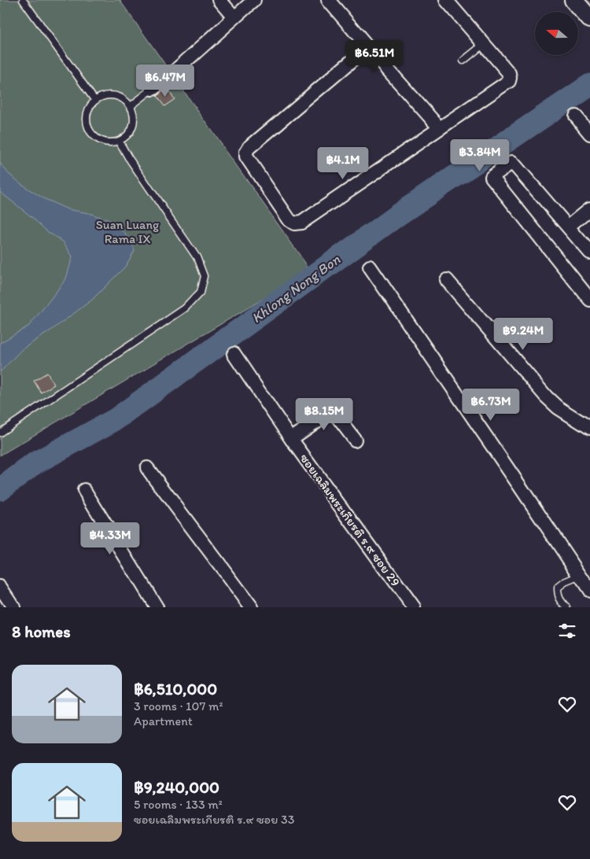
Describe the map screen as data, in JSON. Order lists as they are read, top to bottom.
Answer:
{
  "streets": {
    "street": ["ซอยเฉลิมพระเกียรติ ร.๙ ซอย 29"]
  },
  "water": ["Khlong Nong Bon"],
  "parks": ["Suan Luang Rama IX"],
  "north": "left",
  "page": {
    "price": [
      "฿6.51M",
      "฿6.47M",
      "฿3.84M",
      "฿4.1M",
      "฿9.24M",
      "฿6.73M",
      "฿8.15M",
      "฿4.33M"
    ],
    "heading": "8 homes",
    "list": [
      {
        "name": "฿6,510,000",
        "note": "3 rooms · 107 m² · Apartment"
      },
      {
        "name": "฿9,240,000",
        "note": "5 rooms · 133 m² · ซอยเฉลิมพระเกียรติ ร.๙ ซอย 33"
      }
    ]
  }
}
